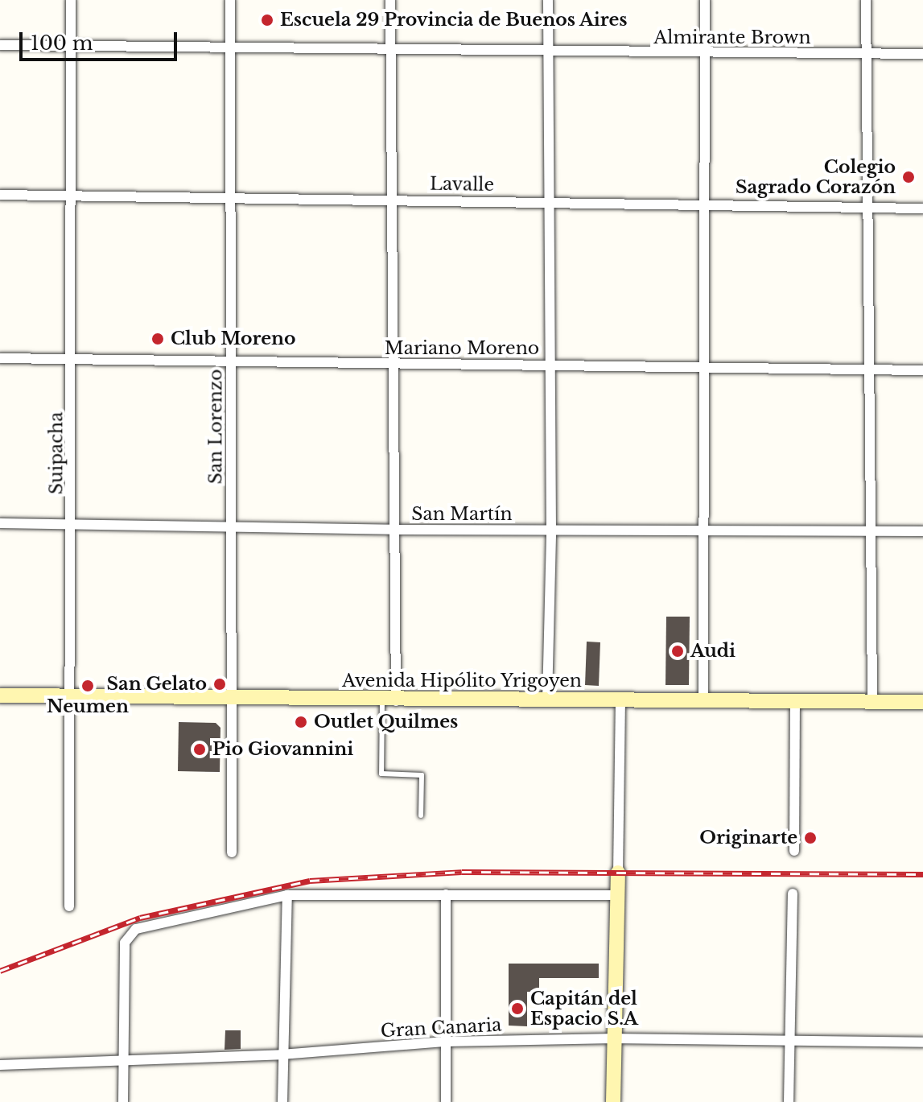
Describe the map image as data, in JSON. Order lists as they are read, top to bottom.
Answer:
{
  "streets": {
    "main road": ["Avenida Hipólito Yrigoyen"],
    "street": [
      "Almirante Brown",
      "Lavalle",
      "Mariano Moreno",
      "San Lorenzo",
      "Suipacha",
      "San Martín",
      "Gran Canaria"
    ]
  },
  "crossings": [
    ["Almirante Brown", "San Lorenzo"],
    ["Almirante Brown", "Suipacha"],
    ["Lavalle", "San Lorenzo"],
    ["Lavalle", "Suipacha"],
    ["Mariano Moreno", "San Lorenzo"],
    ["Mariano Moreno", "Suipacha"],
    ["San Lorenzo", "San Martín"],
    ["San Lorenzo", "Avenida Hipólito Yrigoyen"],
    ["Suipacha", "San Martín"],
    ["Suipacha", "Avenida Hipólito Yrigoyen"]
  ],
  "places": [
    "Escuela 29 Provincia de Buenos Aires",
    "Colegio Sagrado Corazón",
    "Club Moreno",
    "Audi",
    "San Gelato",
    "Neumen",
    "Outlet Quilmes",
    "Pio Giovannini",
    "Originarte",
    "Capitán del Espacio S.A"
  ],
  "scale_bar": "100 m"
}
